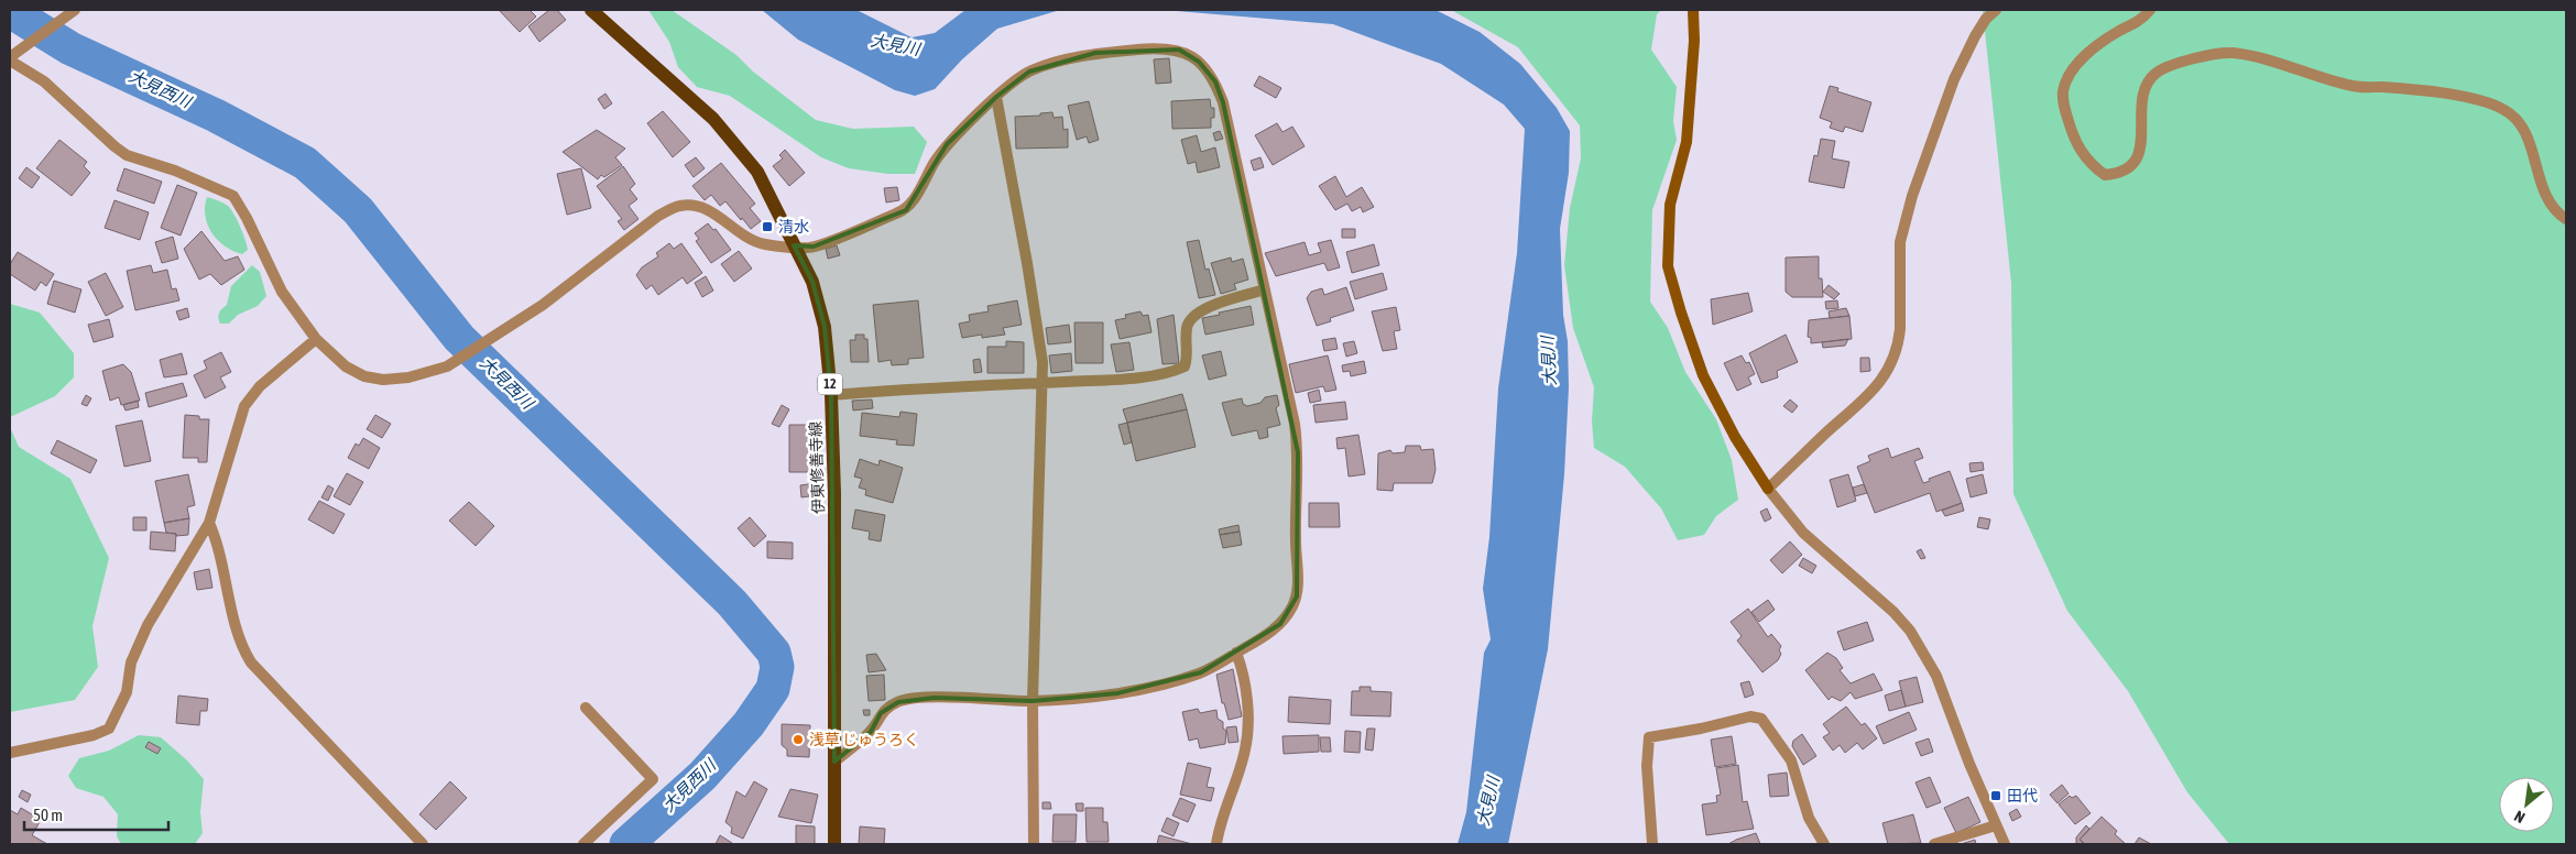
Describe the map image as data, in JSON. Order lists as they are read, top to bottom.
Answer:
{
  "streets": {
    "main road": ["12", "伊東修善寺線"]
  },
  "water": ["大見川", "大見西川"],
  "places": {
    "transit": ["清水", "田代"],
    "other": ["浅草 じゅうろく"]
  },
  "scale_bar": "50 m",
  "north": "bottom left"
}
